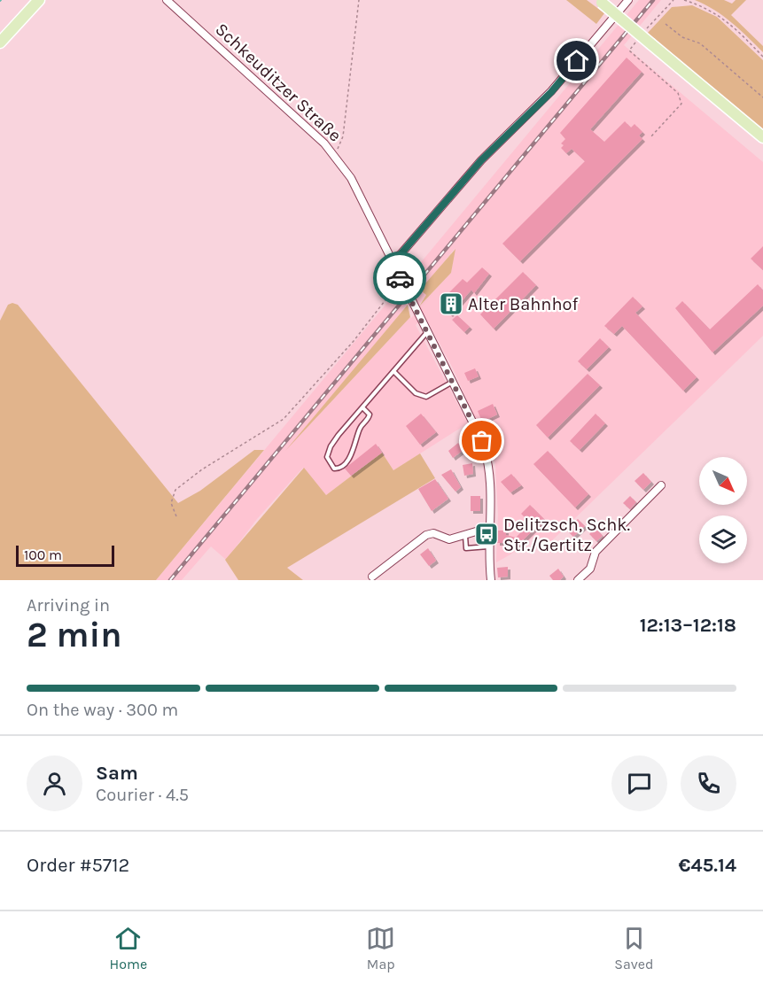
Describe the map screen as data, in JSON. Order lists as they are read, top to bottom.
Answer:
{
  "streets": {
    "street": ["Schkeuditzer Straße"]
  },
  "places": {
    "building": ["Alter Bahnhof"],
    "bus stop": ["Delitzsch, Schk. Str./Gertitz"]
  },
  "scale_bar": "100 m",
  "north": "bottom right",
  "page": {
    "scale": "100 m",
    "heading": ["2 min", "Arriving in", "12:13–12:18"],
    "panel": [
      "Sam",
      "Courier · 4.5",
      "Order #5712",
      "€45.14"
    ],
    "bar": "On the way · 300 m",
    "tabs": ["Home", "Map", "Saved"]
  }
}
